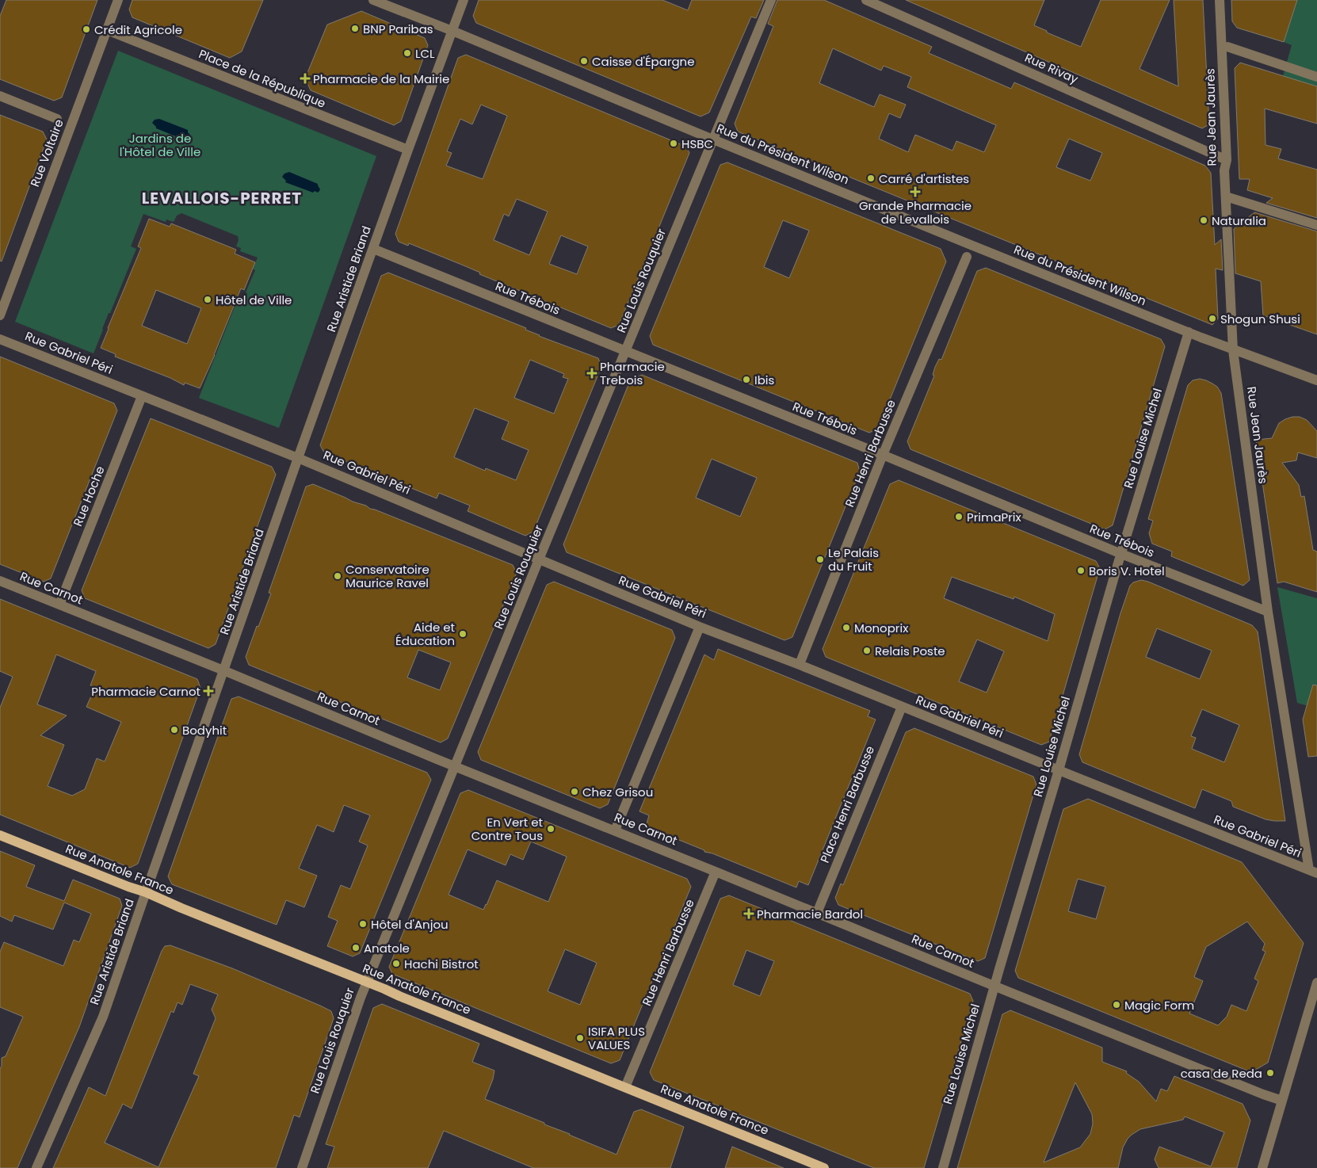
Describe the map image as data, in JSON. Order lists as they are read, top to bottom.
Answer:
{
  "streets": {
    "main road": ["Rue Anatole France"],
    "street": [
      "Rue Rivay",
      "Place de la République",
      "Rue Jean Jaurès",
      "Rue Voltaire",
      "Rue du Président Wilson",
      "Rue Aristide Briand",
      "Rue Louis Rouquier",
      "Rue Trébois",
      "Rue Gabriel Péri",
      "Rue Louise Michel",
      "Rue Henri Barbusse",
      "Rue Hoche",
      "Rue Carnot",
      "Place Henri Barbusse"
    ]
  },
  "crossings": [
    ["Rue Rivay", "Rue Jean Jaurès"],
    ["Place de la République", "Rue Voltaire"],
    ["Place de la République", "Rue Aristide Briand"],
    ["Rue Jean Jaurès", "Rue du Président Wilson"],
    ["Rue Jean Jaurès", "Rue Trébois"],
    ["Rue Jean Jaurès", "Rue Gabriel Péri"],
    ["Rue du Président Wilson", "Rue Aristide Briand"],
    ["Rue du Président Wilson", "Rue Louis Rouquier"],
    ["Rue du Président Wilson", "Rue Louise Michel"],
    ["Rue Aristide Briand", "Rue Trébois"],
    ["Rue Aristide Briand", "Rue Gabriel Péri"],
    ["Rue Aristide Briand", "Rue Carnot"],
    ["Rue Aristide Briand", "Rue Anatole France"],
    ["Rue Louis Rouquier", "Rue Trébois"],
    ["Rue Louis Rouquier", "Rue Gabriel Péri"],
    ["Rue Louis Rouquier", "Rue Carnot"],
    ["Rue Louis Rouquier", "Rue Anatole France"],
    ["Rue Trébois", "Rue Louise Michel"],
    ["Rue Trébois", "Rue Henri Barbusse"],
    ["Rue Gabriel Péri", "Rue Louise Michel"],
    ["Rue Gabriel Péri", "Rue Hoche"],
    ["Rue Gabriel Péri", "Place Henri Barbusse"],
    ["Rue Louise Michel", "Rue Carnot"],
    ["Rue Henri Barbusse", "Rue Carnot"],
    ["Rue Henri Barbusse", "Rue Anatole France"],
    ["Rue Hoche", "Rue Carnot"],
    ["Rue Carnot", "Place Henri Barbusse"]
  ],
  "districts": ["LEVALLOIS-PERRET"],
  "parks": ["Jardins de l'Hôtel de Ville"],
  "places": {
    "other": [
      "BNP Paribas",
      "Crédit Agricole",
      "LCL",
      "Caisse d'Épargne",
      "HSBC",
      "Carré d'artistes",
      "Naturalia",
      "Hôtel de Ville",
      "Shogun Shusi",
      "Ibis",
      "PrimaPrix",
      "Le Palais du Fruit",
      "Boris V. Hotel",
      "Conservatoire Maurice Ravel",
      "Monoprix",
      "Aide et Éducation",
      "Relais Poste",
      "Bodyhit",
      "Chez Grisou",
      "En Vert et Contre Tous",
      "Hôtel d'Anjou",
      "Anatole",
      "Hachi Bistrot",
      "Magic Form",
      "ISIFA PLUS VALUES",
      "casa de Reda"
    ],
    "health": [
      "Pharmacie de la Mairie",
      "Grande Pharmacie de Levallois",
      "Pharmacie Trebois",
      "Pharmacie Carnot",
      "Pharmacie Bardol"
    ]
  }
}
